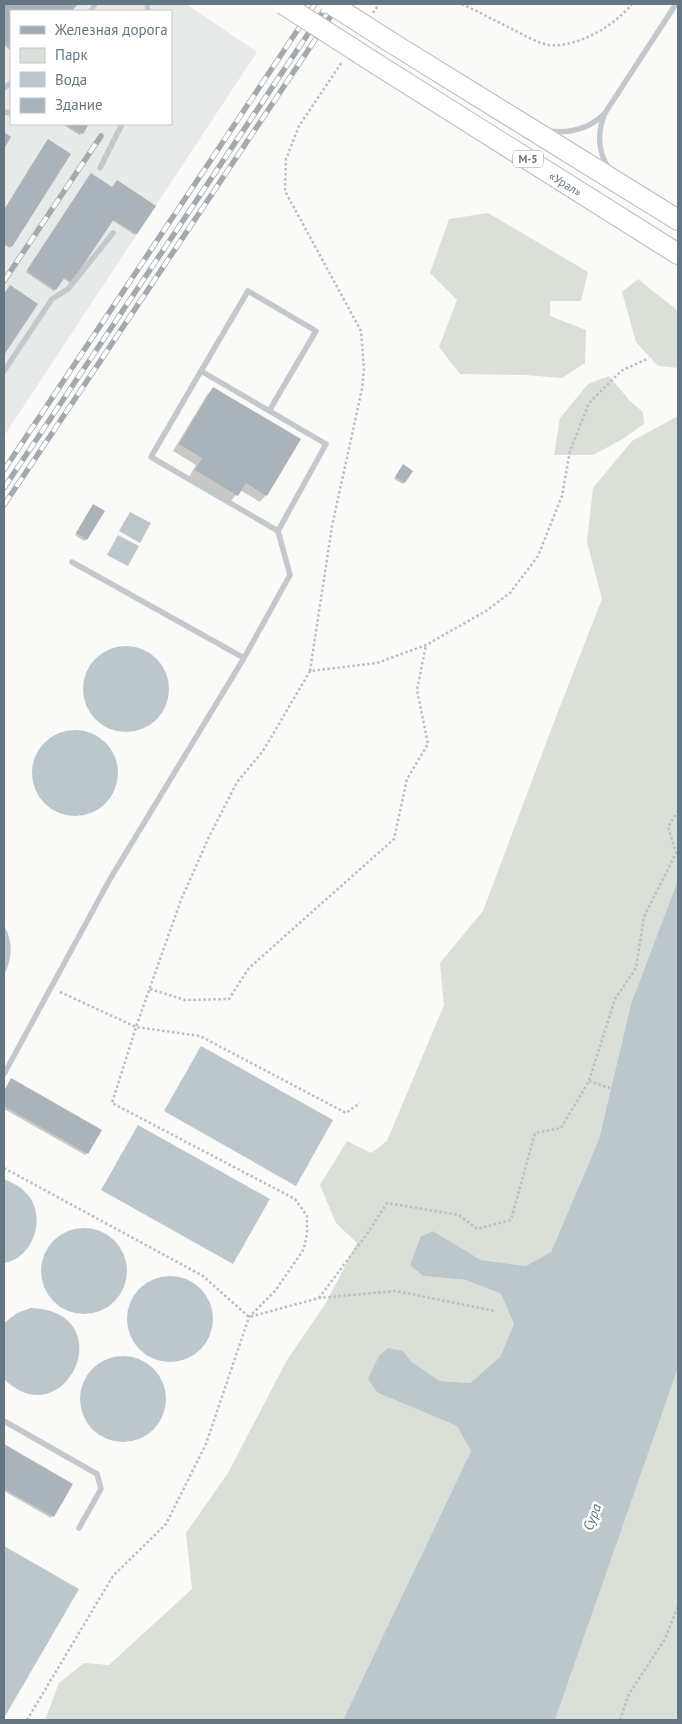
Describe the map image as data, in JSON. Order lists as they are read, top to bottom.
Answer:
{
  "streets": {
    "highway": ["М-5", "«Урал»"]
  },
  "water": ["Сура"],
  "legend": [
    "Железная дорога",
    "Парк",
    "Вода",
    "Здание"
  ]
}
